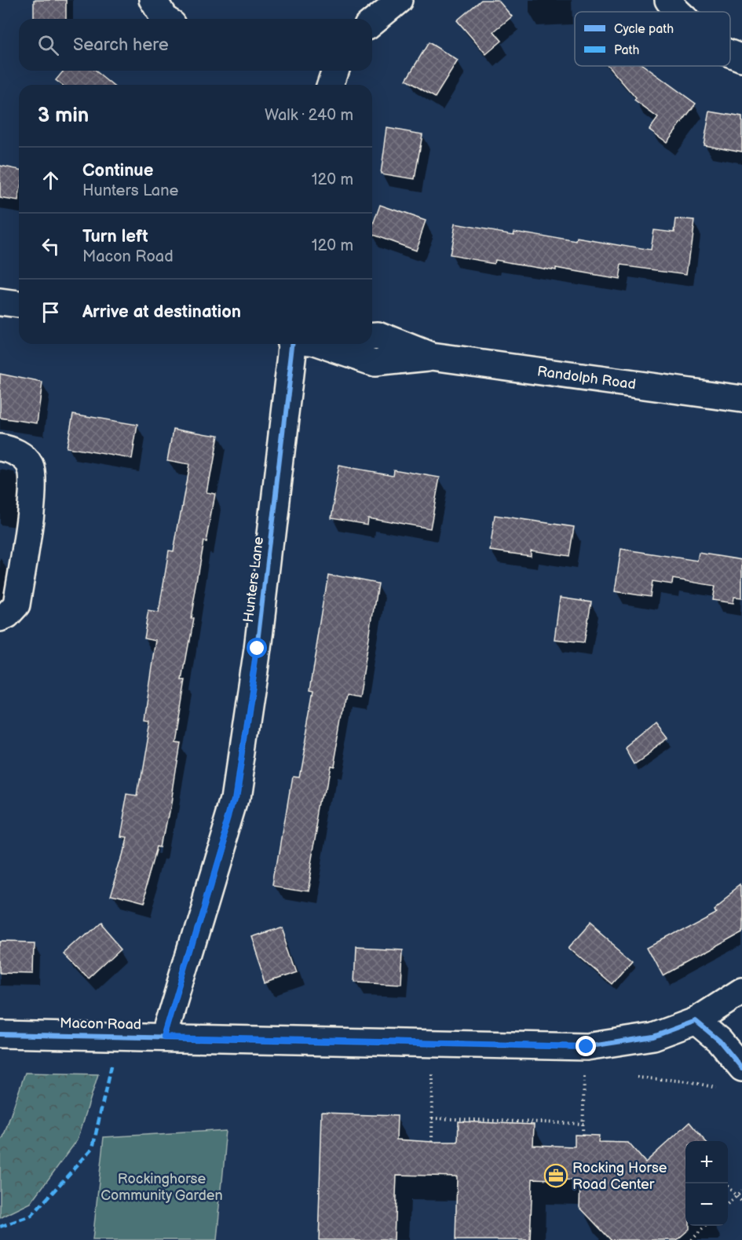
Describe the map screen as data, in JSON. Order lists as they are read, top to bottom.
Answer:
{
  "streets": {
    "street": ["Randolph Road", "Hunters Lane", "Macon Road"]
  },
  "crossings": [
    ["Hunters Lane", "Macon Road"]
  ],
  "parks": ["Rockinghorse Community Garden"],
  "places": {
    "office": ["Rocking Horse Road Center"]
  },
  "legend": ["Cycle path", "Path"],
  "page": {
    "search": "Search here",
    "heading": ["3 min", "Walk · 240 m"],
    "list": [
      ["Continue", "Hunters Lane", "120 m"],
      ["Turn left", "Macon Road", "120 m"],
      "Arrive at destination"
    ],
    "map_buttons": ["+", "−"]
  }
}
